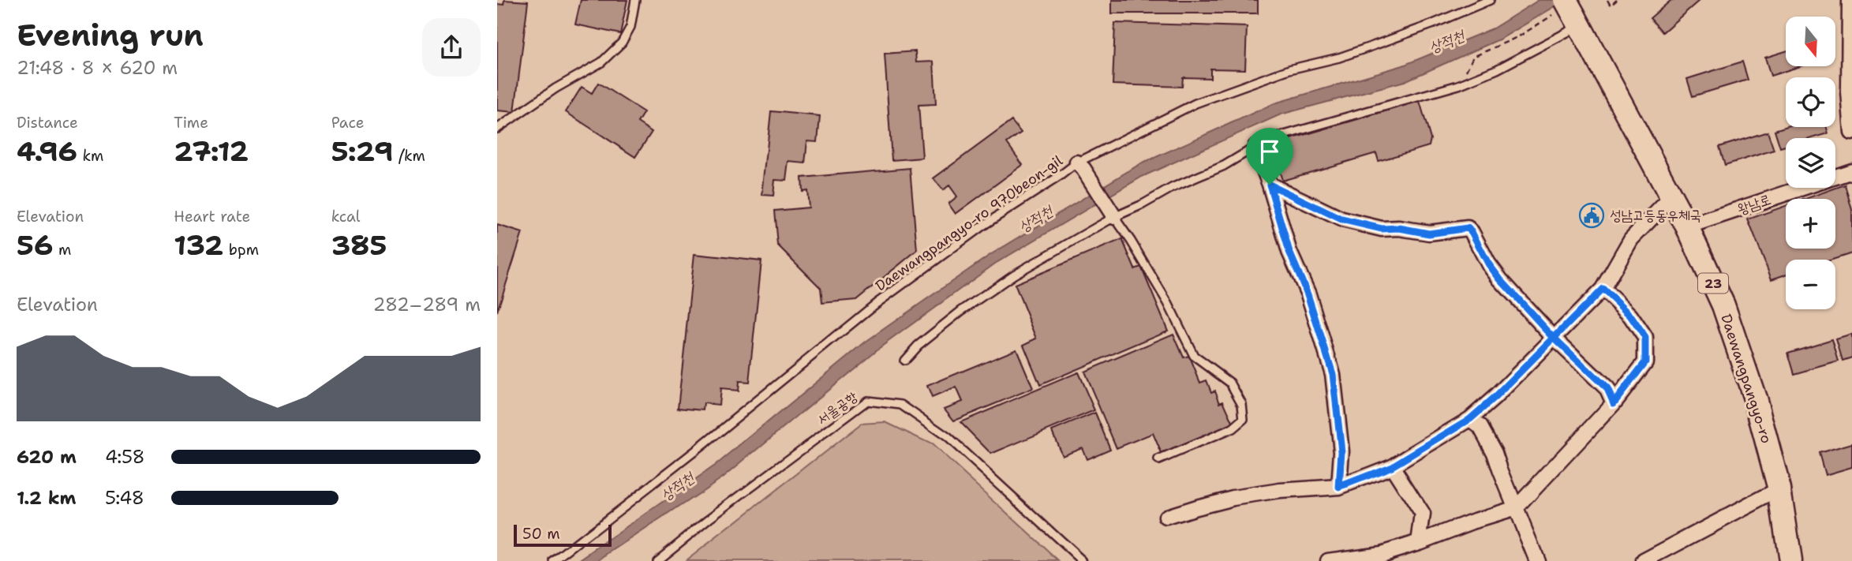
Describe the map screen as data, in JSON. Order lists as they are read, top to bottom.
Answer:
{
  "streets": {
    "main road": ["23", "Daewangpangyo-ro"],
    "street": ["왕남로"],
    "lane": ["Daewangpangyo-ro 970beon-gil", "서울공항"]
  },
  "crossings": [
    ["왕남로", "Daewangpangyo-ro"]
  ],
  "water": ["상적천"],
  "places": {
    "public building": ["성남고등동우체국"]
  },
  "scale_bar": "50 m",
  "north": "bottom",
  "page": {
    "heading": ["Evening run", "21:48 · 8 × 620 m"],
    "map_buttons": ["+", "−"],
    "stats": [
      ["Distance", "4.96 km"],
      ["Time", "27:12"],
      ["Pace", "5:29 /km"],
      ["Elevation", "56 m"],
      ["Heart rate", "132 bpm"],
      ["kcal", "385"]
    ],
    "chart": ["Elevation", "282–289 m"],
    "list": [
      {
        "name": "620 m",
        "note": "4:58"
      },
      {
        "name": "1.2 km",
        "note": "5:48"
      }
    ],
    "scale": "50 m"
  }
}
